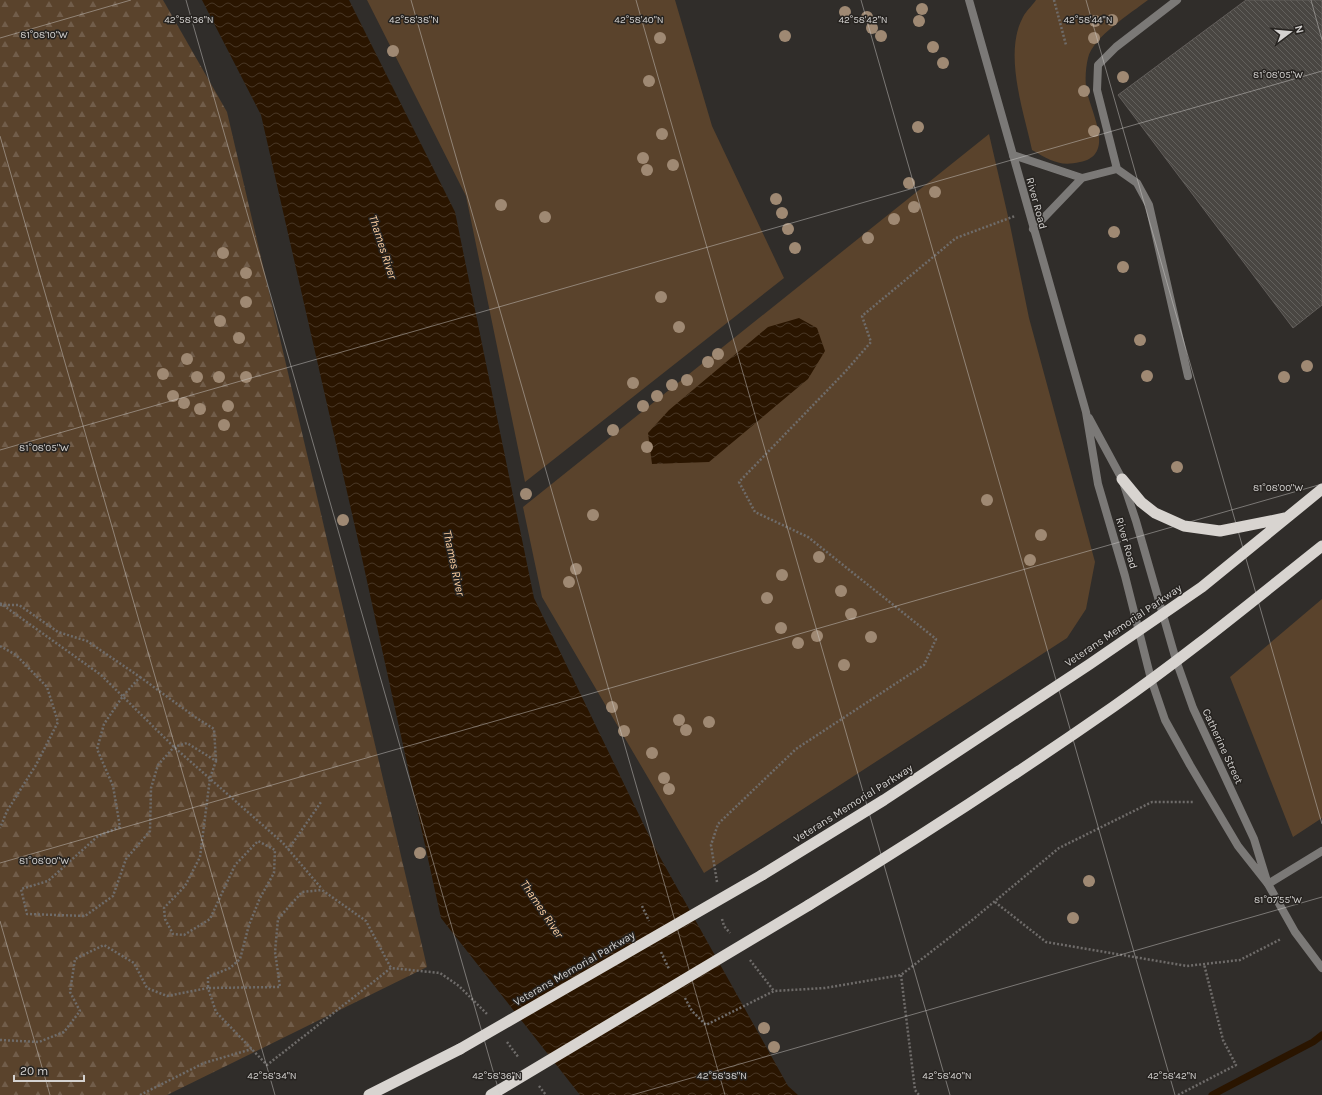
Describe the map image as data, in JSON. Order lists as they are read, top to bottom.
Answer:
{
  "streets": {
    "highway": ["Veterans Memorial Parkway"],
    "street": ["River Road", "Catherine Street"]
  },
  "crossings": [
    ["River Road", "Veterans Memorial Parkway"],
    ["River Road", "Catherine Street"],
    ["Veterans Memorial Parkway", "Catherine Street"]
  ],
  "water": ["Thames River"],
  "scale_bar": "20 m",
  "north": "right",
  "coordinates": [
    "42°58'36\"N",
    "42°58'38\"N",
    "42°58'40\"N",
    "42°58'42\"N",
    "42°58'44\"N",
    "81°08'10\"W",
    "81°08'05\"W",
    "81°08'00\"W",
    "81°07'55\"W",
    "42°58'34\"N"
  ]
}
